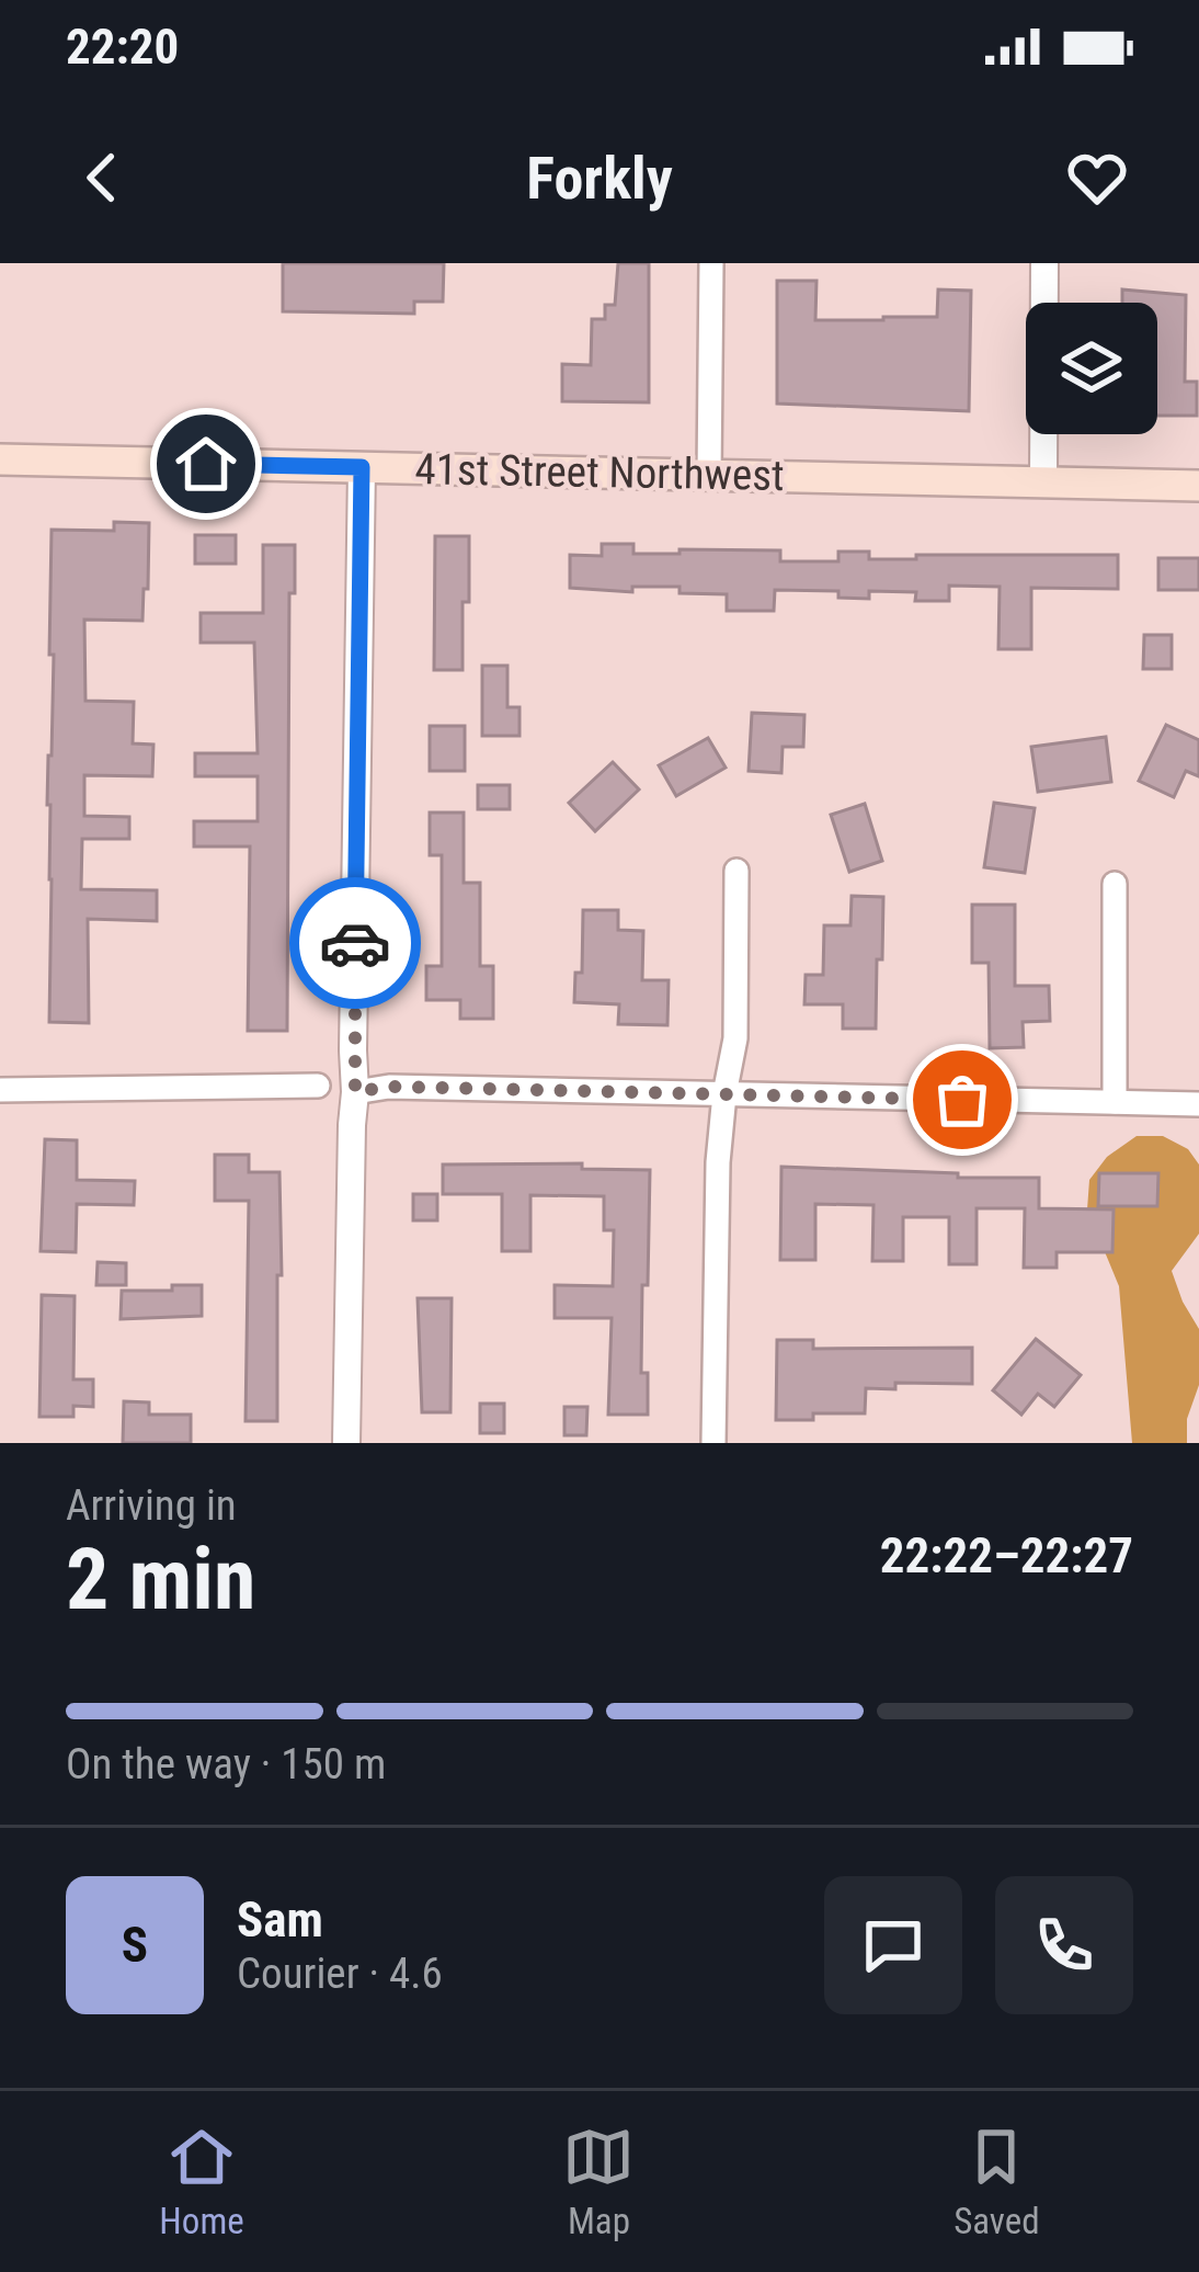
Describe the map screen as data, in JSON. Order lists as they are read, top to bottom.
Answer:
{
  "streets": {
    "main road": ["41st Street Northwest"]
  },
  "page": {
    "status": "22:20",
    "header": "Forkly",
    "heading": ["2 min", "Arriving in", "22:22–22:27"],
    "panel": ["Sam", "Courier · 4.6"],
    "bar": "On the way · 150 m",
    "round": "S",
    "tabs": ["Home", "Map", "Saved"]
  }
}
